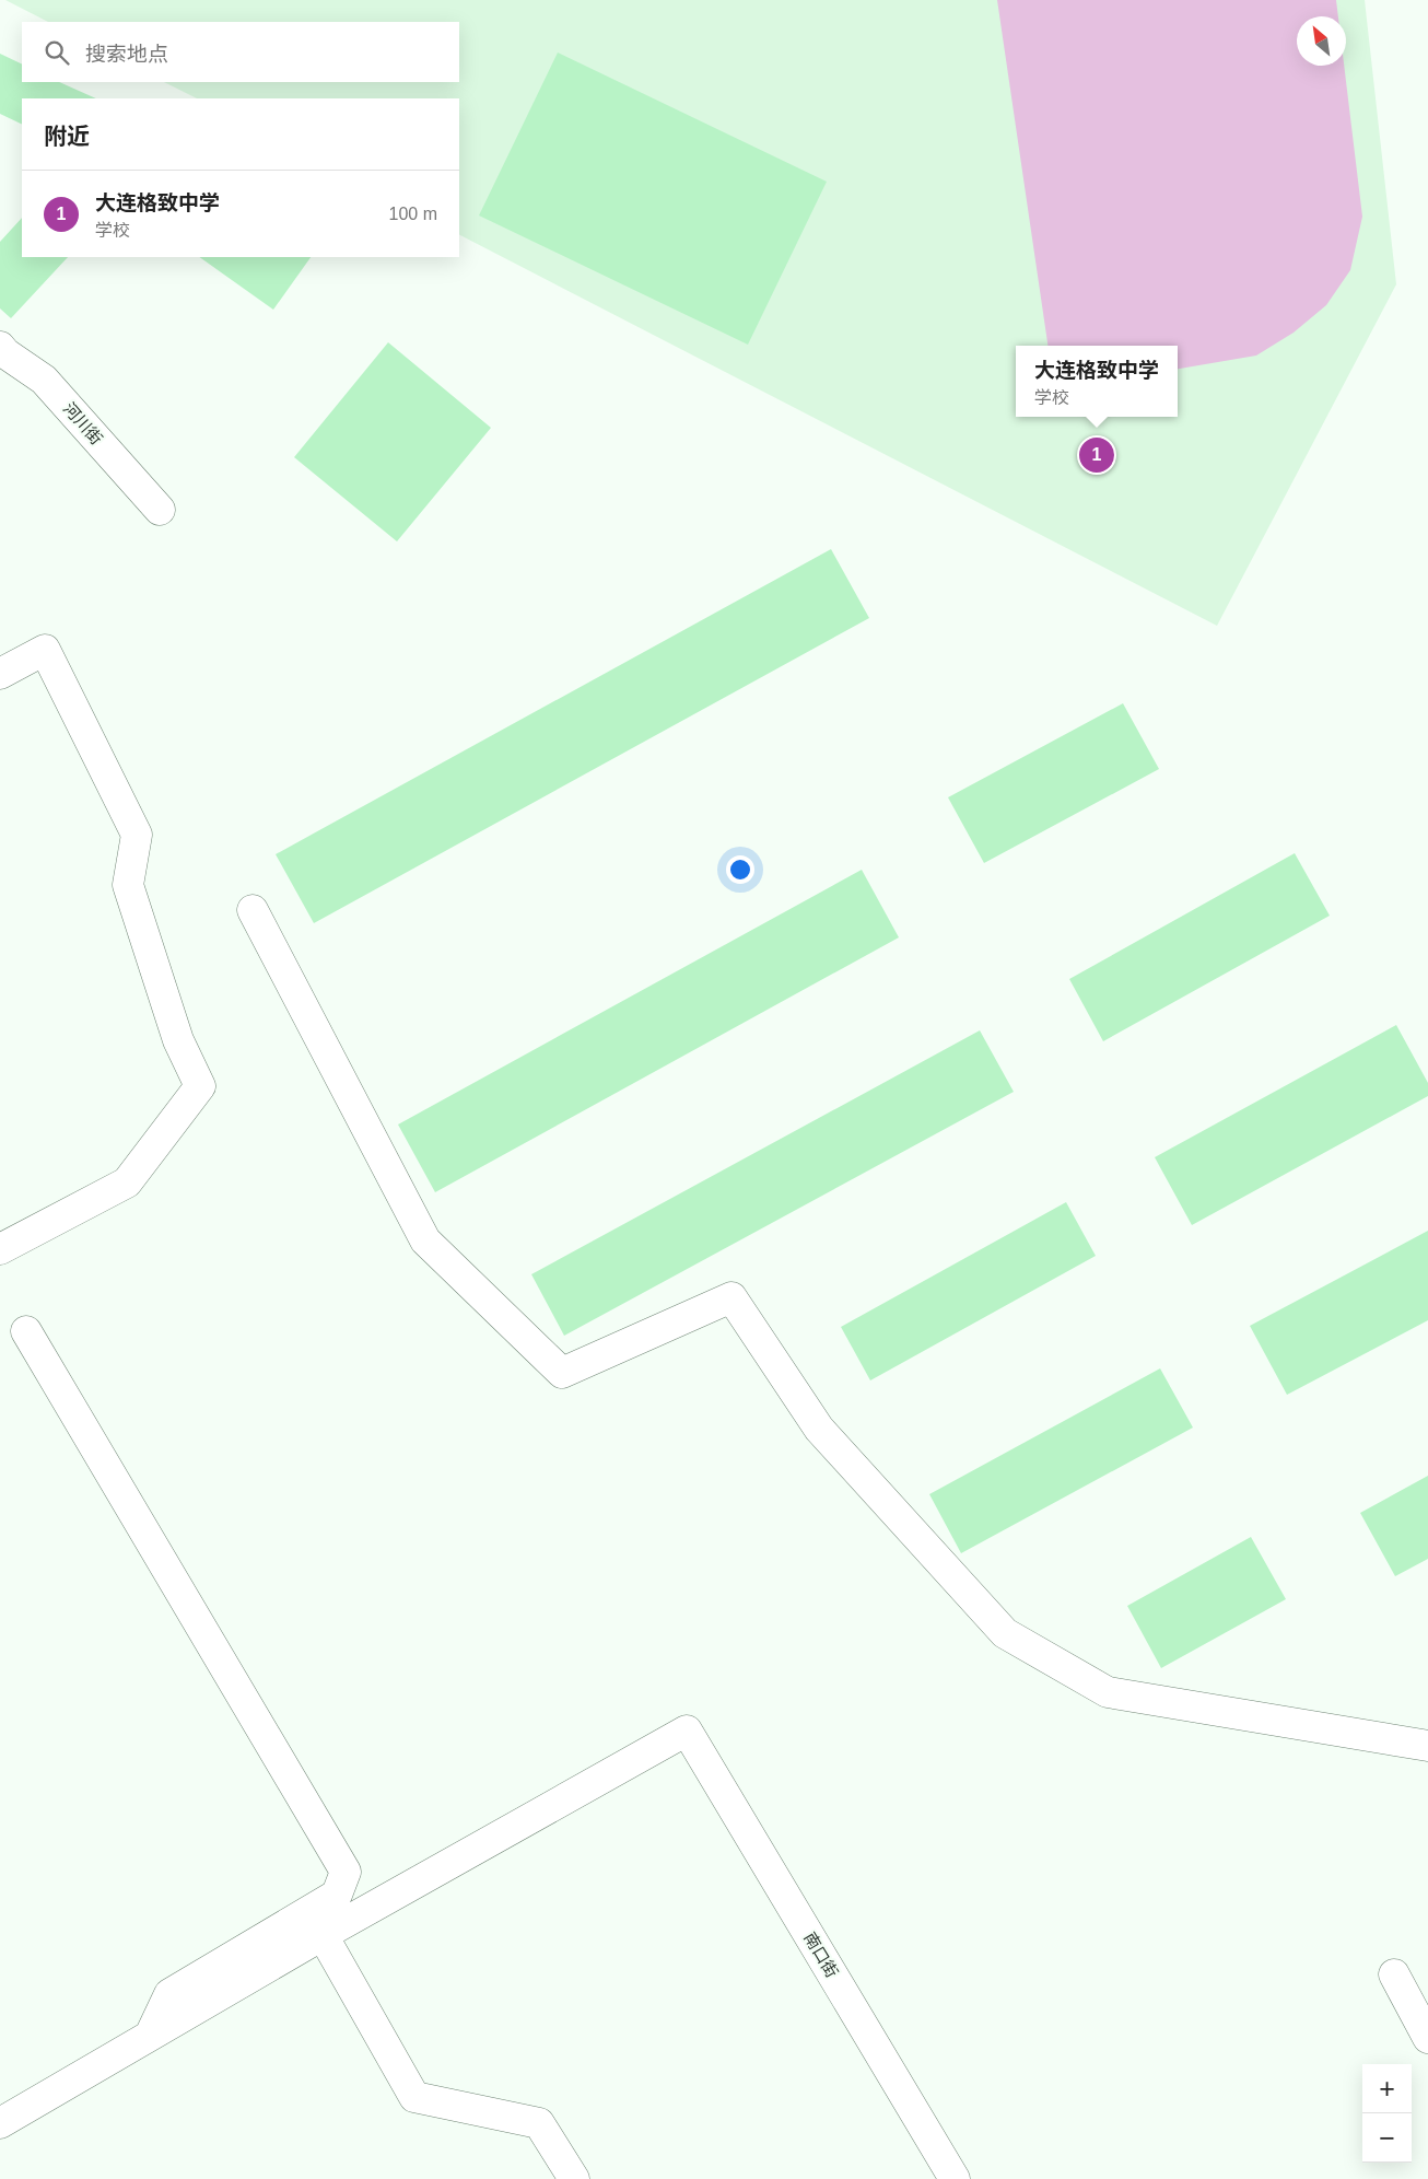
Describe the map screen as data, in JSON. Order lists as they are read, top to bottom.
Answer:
{
  "streets": {
    "street": ["河川街", "南口街"]
  },
  "north": "top left",
  "page": {
    "search": "搜索地点",
    "heading": "附近",
    "list": [
      {
        "mark": "1",
        "name": "大连格致中学",
        "note": "学校",
        "value": "100 m"
      }
    ],
    "popup": ["大连格致中学", "学校"],
    "pins": "1",
    "map_buttons": ["+", "−"]
  }
}
